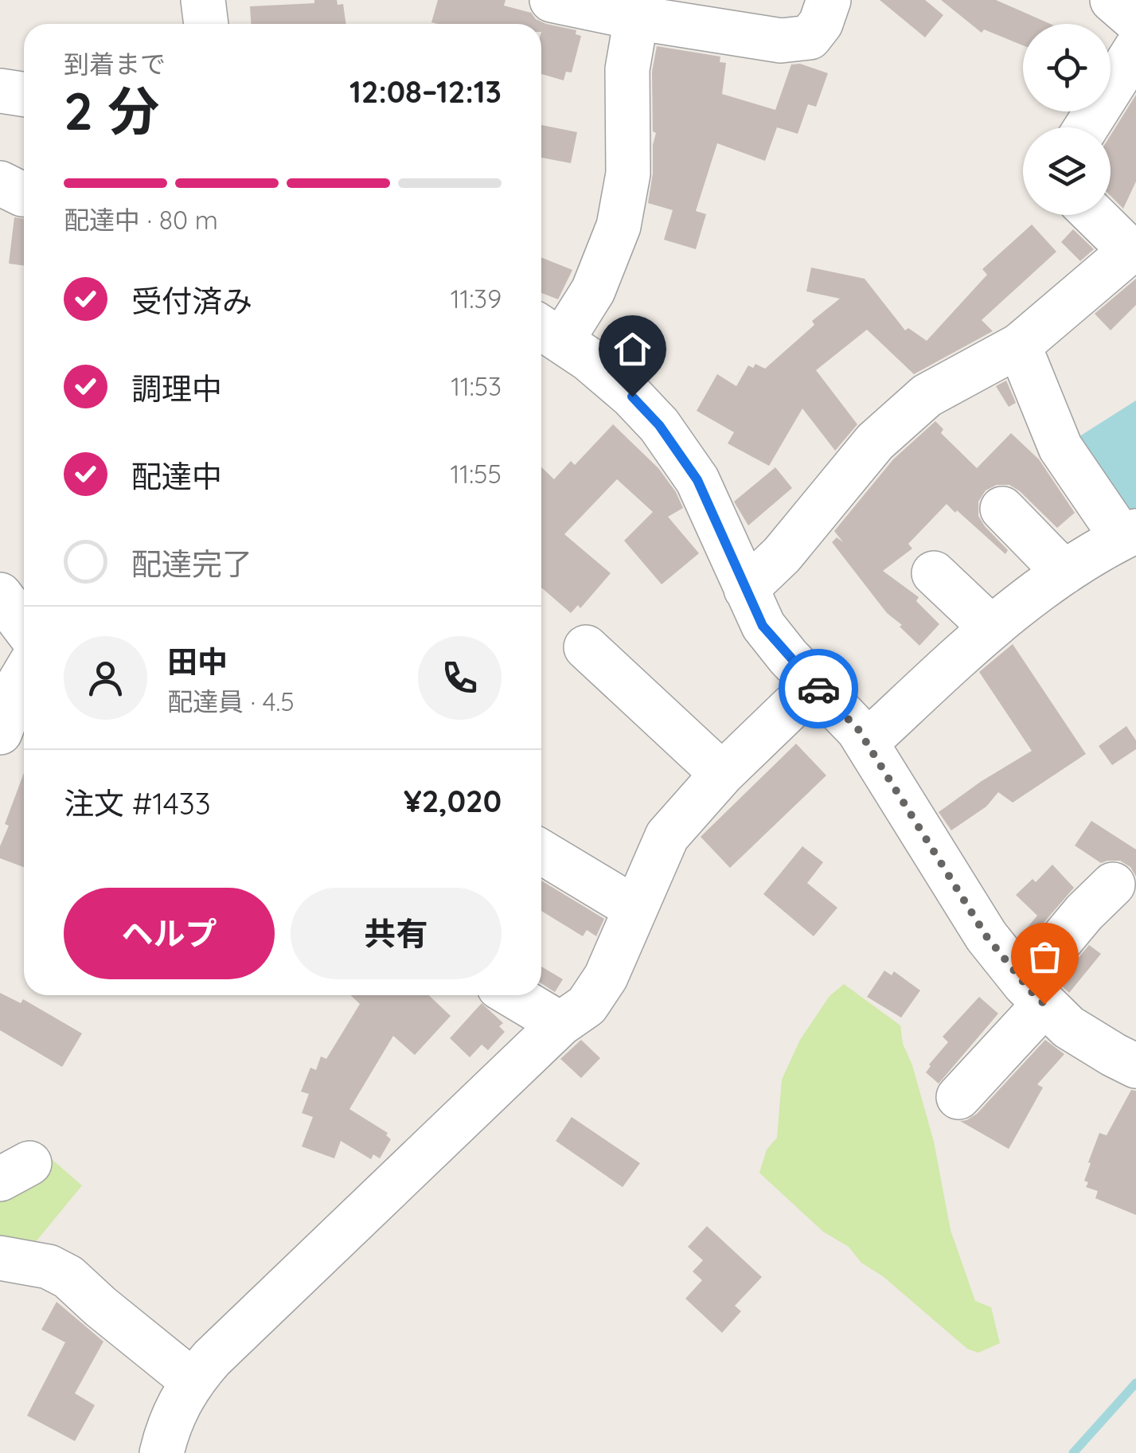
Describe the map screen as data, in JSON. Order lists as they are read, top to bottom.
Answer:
{
  "page": {
    "heading": ["2 分", "到着まで", "12:08–12:13"],
    "panel": [
      "田中",
      "配達員 · 4.5",
      "注文 #1433",
      "¥2,020"
    ],
    "bar": "配達中 · 80 m",
    "list": [
      ["受付済み", "11:39"],
      ["調理中", "11:53"],
      ["配達中", "11:55"],
      "配達完了"
    ],
    "buttons": ["ヘルプ", "共有"]
  }
}
